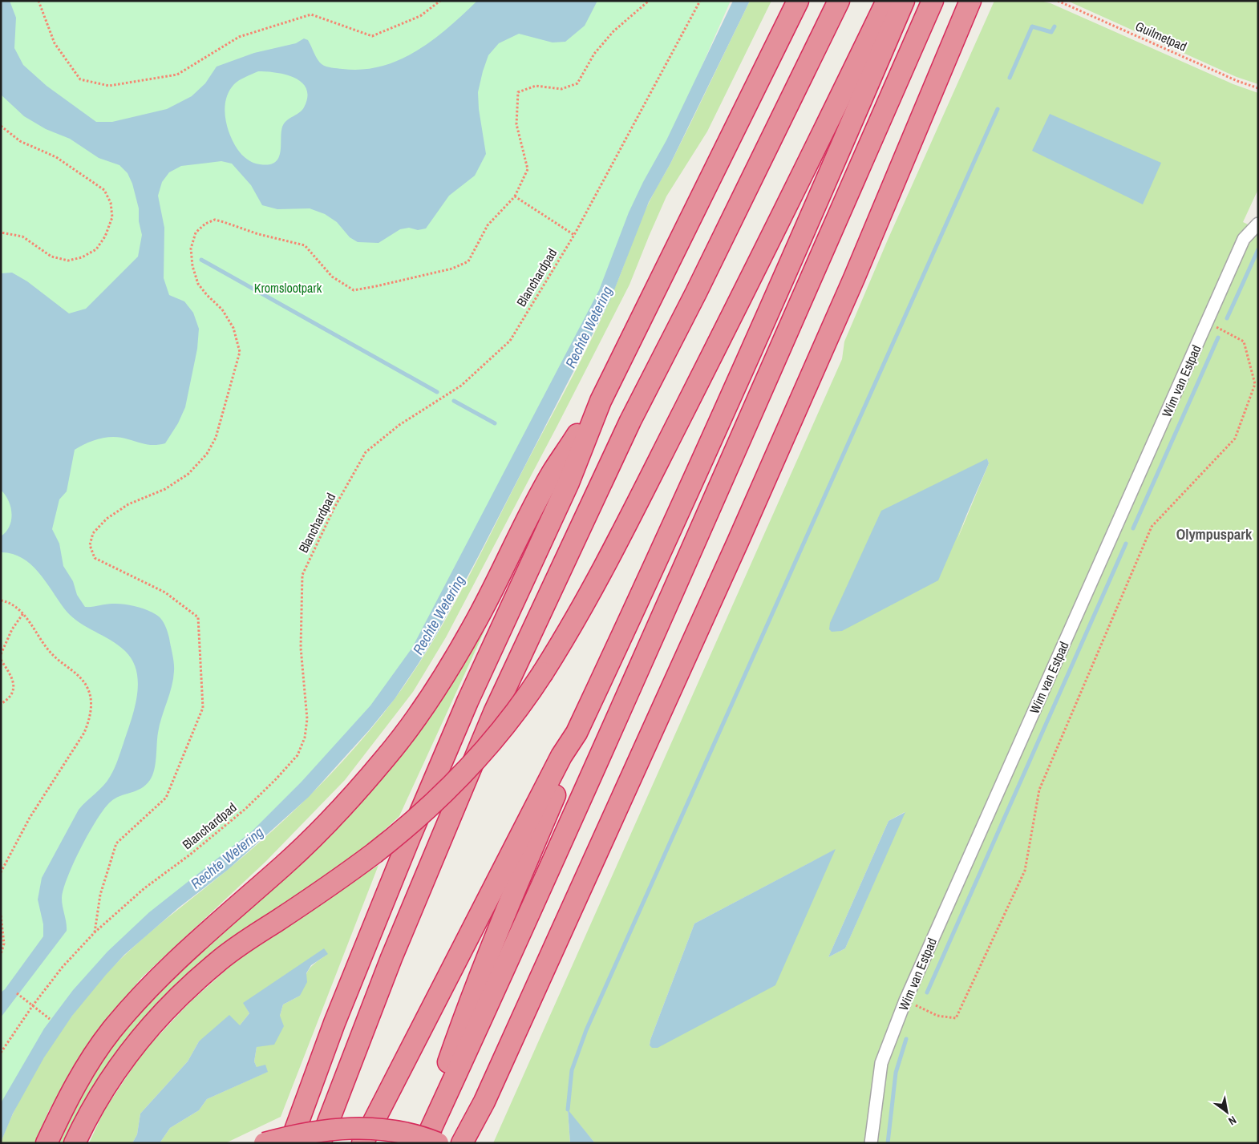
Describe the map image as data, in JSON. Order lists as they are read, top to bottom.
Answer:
{
  "streets": {
    "street": ["Wim van Estpad"],
    "path": ["Guilmetpad", "Blanchardpad"]
  },
  "districts": ["Olympuspark"],
  "water": ["Rechte Wetering"],
  "parks": ["Kromslootpark"],
  "north": "bottom right"
}
